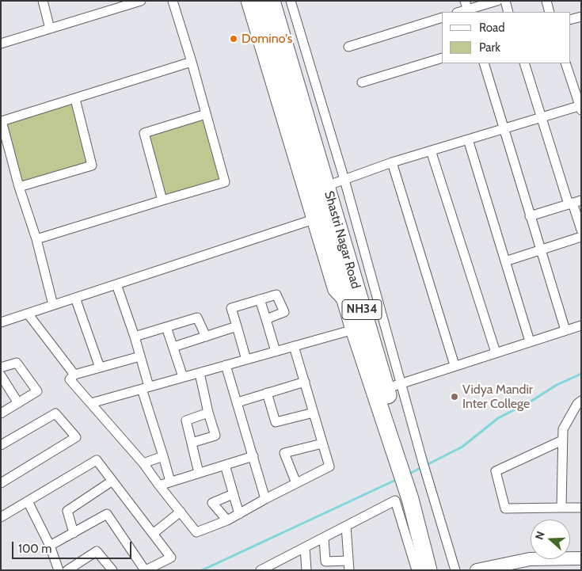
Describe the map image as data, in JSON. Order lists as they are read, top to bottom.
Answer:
{
  "streets": {
    "highway": ["Shastri Nagar Road", "NH34"]
  },
  "crossings": [
    ["Shastri Nagar Road", "NH34"]
  ],
  "places": ["Domino's", "Vidya Mandir Inter College"],
  "legend": ["Road", "Park"],
  "scale_bar": "100 m",
  "north": "left"
}
